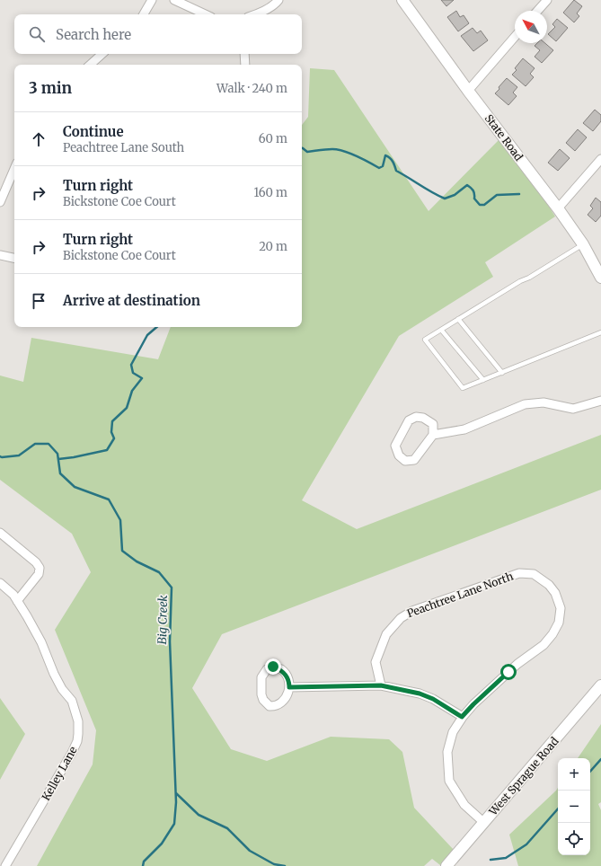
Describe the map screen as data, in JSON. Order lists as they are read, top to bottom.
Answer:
{
  "streets": {
    "main road": ["State Road", "West Sprague Road"],
    "street": ["Peachtree Lane North", "Kelley Lane"]
  },
  "water": ["Big Creek"],
  "north": "top left",
  "page": {
    "search": "Search here",
    "heading": ["3 min", "Walk · 240 m"],
    "list": [
      ["Continue", "Peachtree Lane South", "60 m"],
      ["Turn right", "Bickstone Coe Court", "160 m"],
      ["Turn right", "Bickstone Coe Court", "20 m"],
      "Arrive at destination"
    ],
    "map_buttons": ["+", "−"]
  }
}
